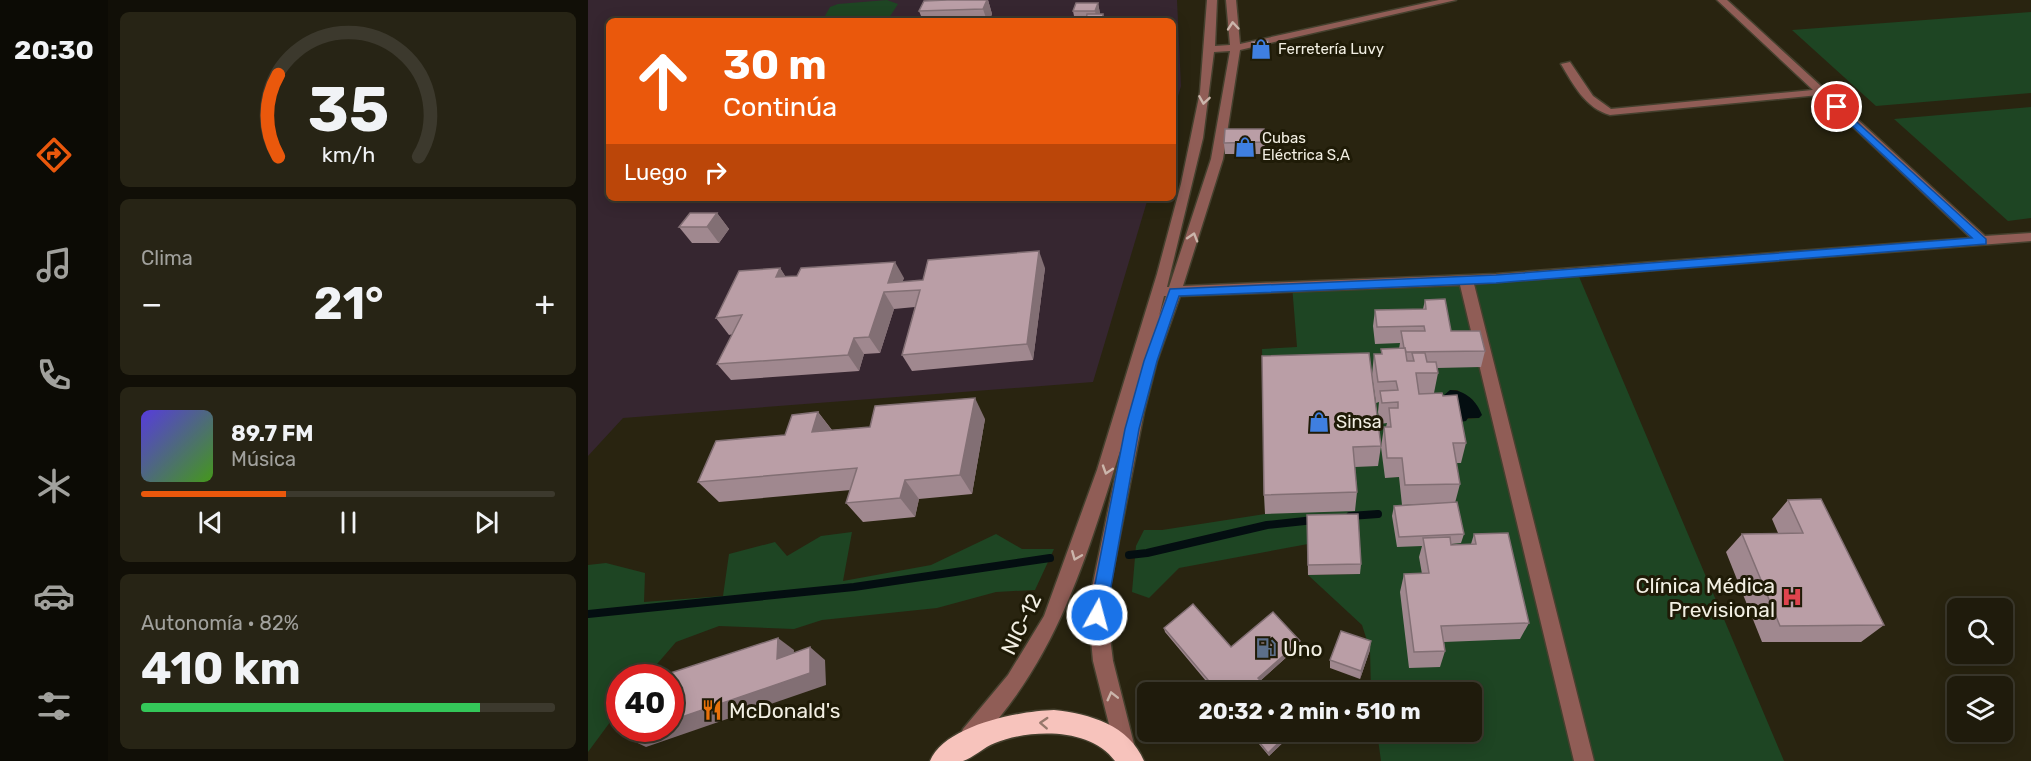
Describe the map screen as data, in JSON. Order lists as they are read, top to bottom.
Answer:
{
  "streets": {
    "street": ["NIC-12"]
  },
  "places": {
    "shop": ["Ferretería Luvy", "Cubas Eléctrica S,A", "Sinsa"],
    "hospital": ["Clínica Médica Previsional"],
    "fuel station": ["Uno"],
    "restaurant": ["McDonald's"]
  },
  "page": {
    "tabs": "20:30",
    "turn": ["30 m", "Continúa"],
    "then": "Luego",
    "tile": [
      "Clima",
      ["Autonomía · 82%", "410 km"]
    ],
    "heat": ["−", "21°", "+"],
    "song": ["89.7 FM", "Música"],
    "limit": "40",
    "trip": "20:32 · 2 min · 510 m",
    "gauge": ["35", "km/h"]
  }
}
